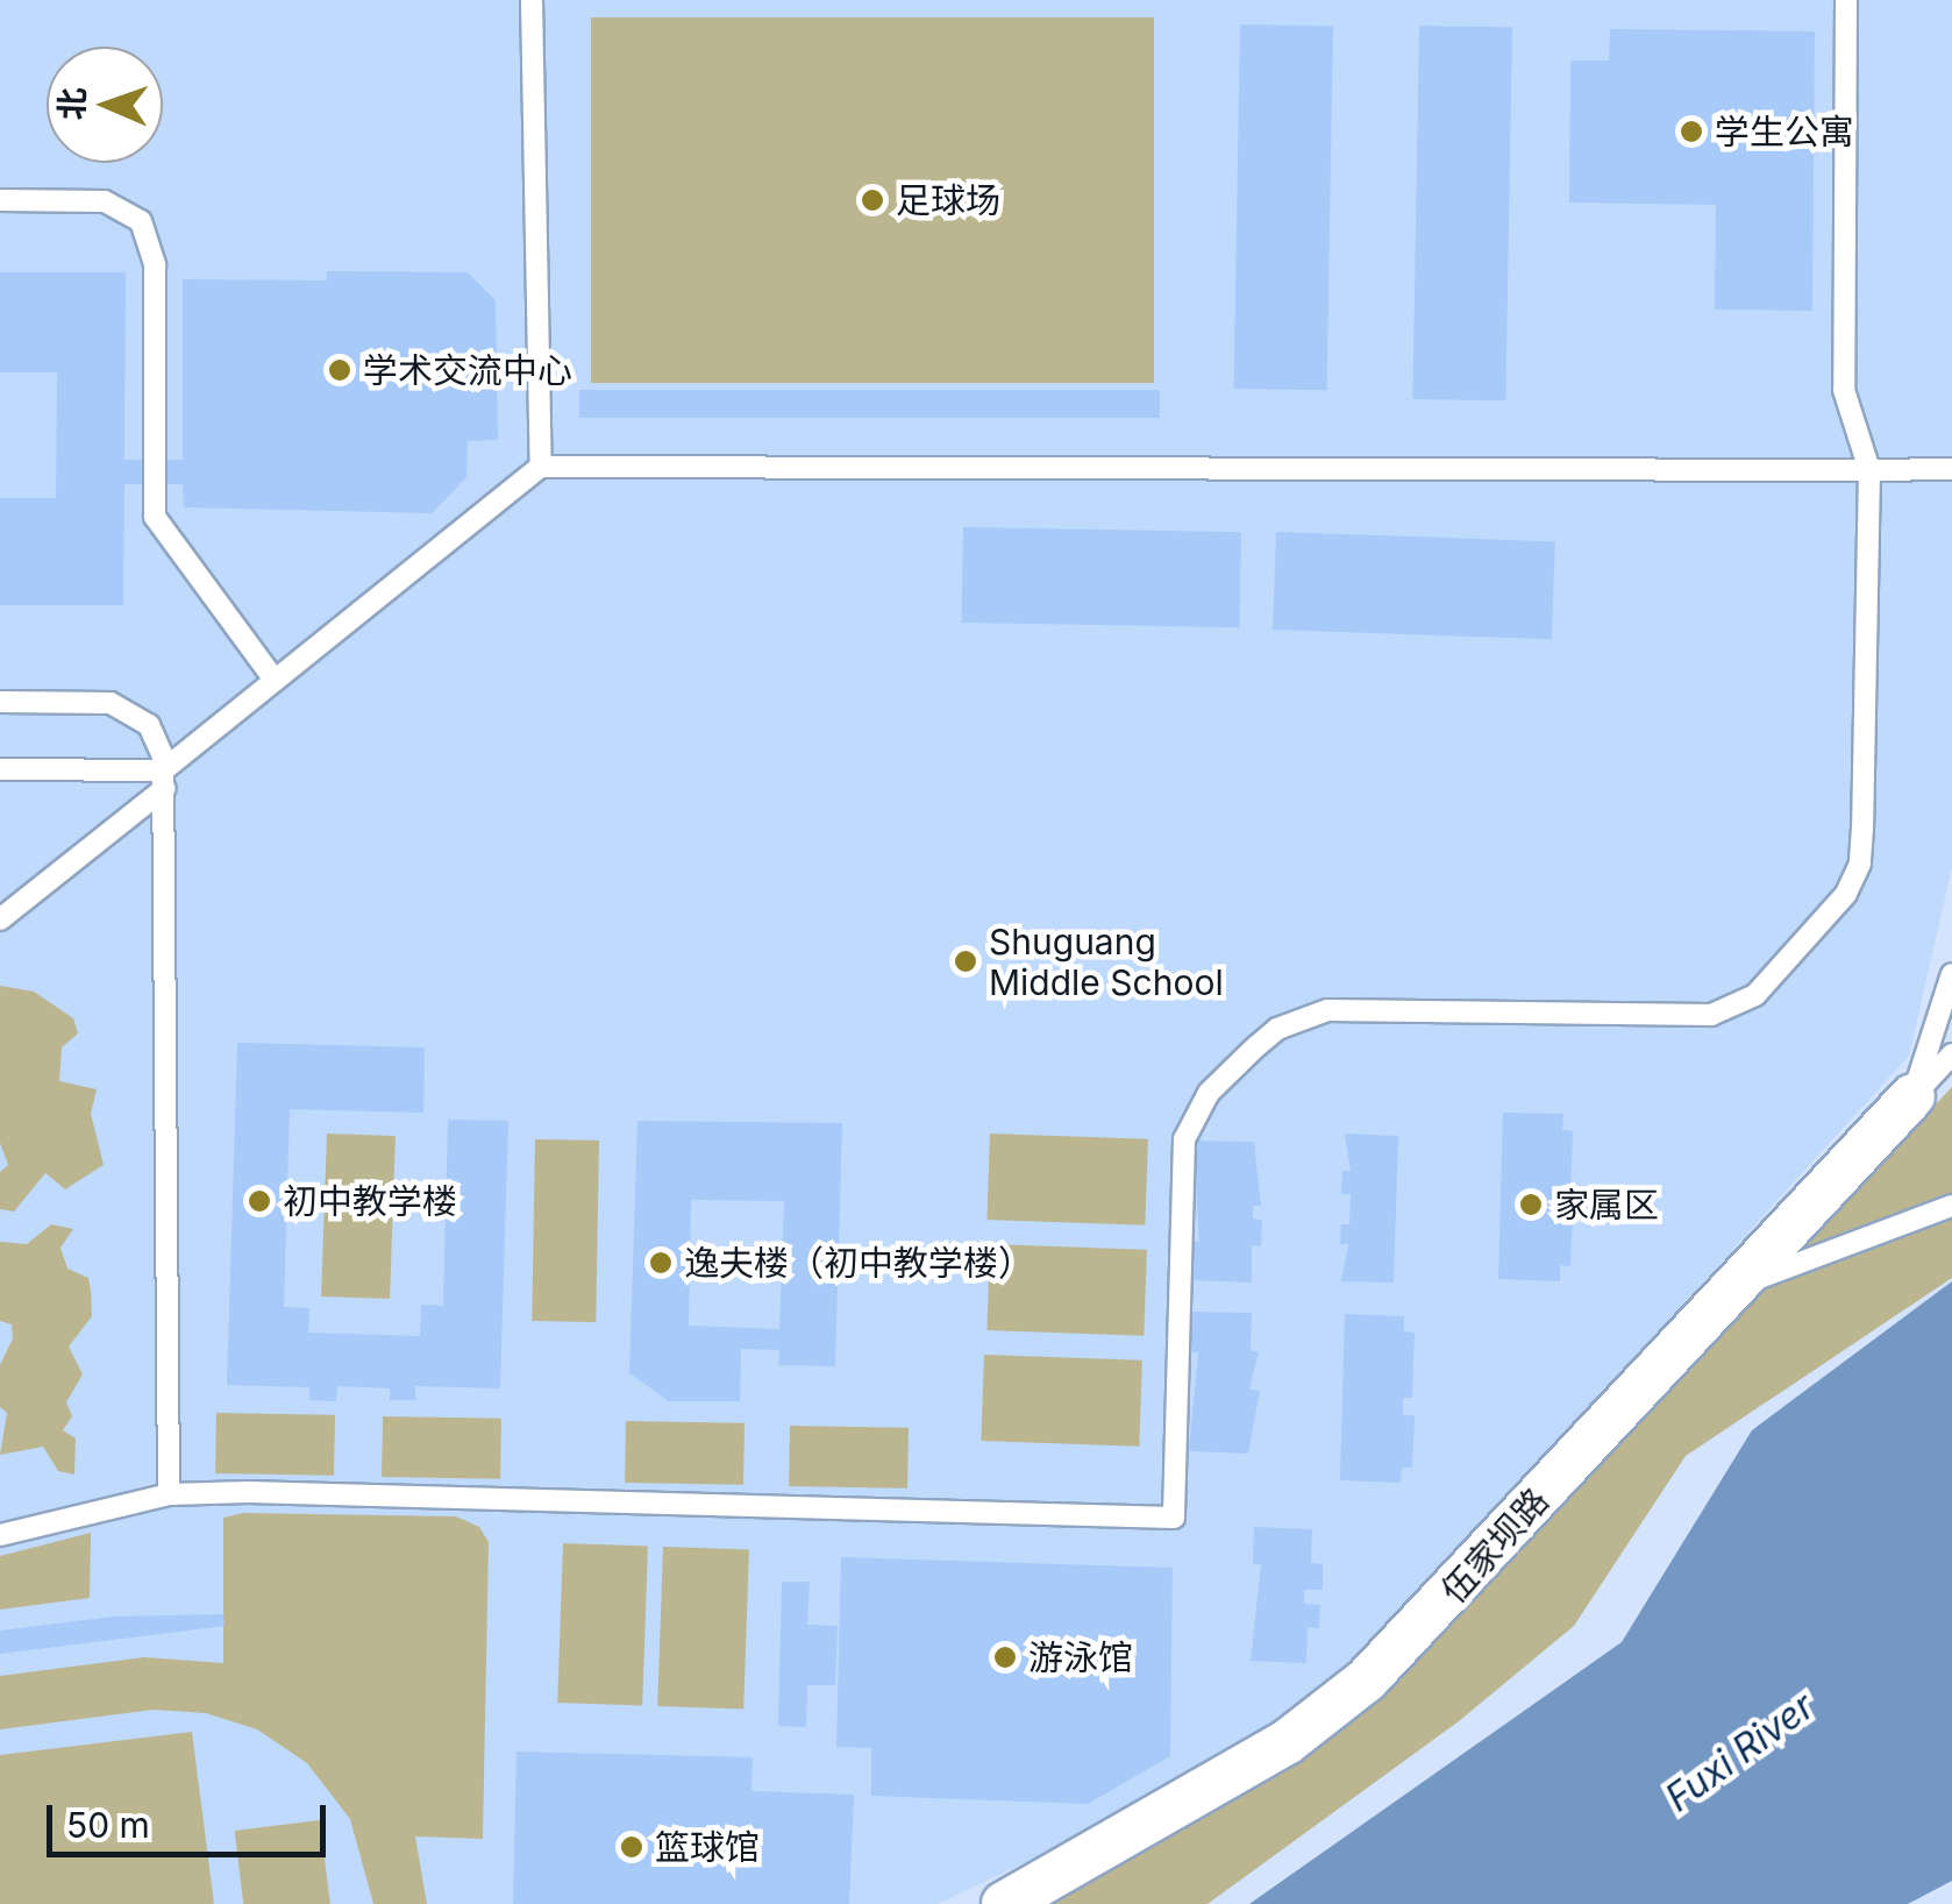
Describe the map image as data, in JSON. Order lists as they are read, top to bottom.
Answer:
{
  "streets": {
    "street": ["伍家坝路"]
  },
  "water": ["Fuxi River"],
  "places": [
    "学生公寓",
    "足球场",
    "学术交流中心",
    "Shuguang Middle School",
    "初中教学楼",
    "家属区",
    "逸夫楼（初中教学楼）",
    "游泳馆",
    "篮球馆"
  ],
  "scale_bar": "50 m",
  "north": "left"
}
